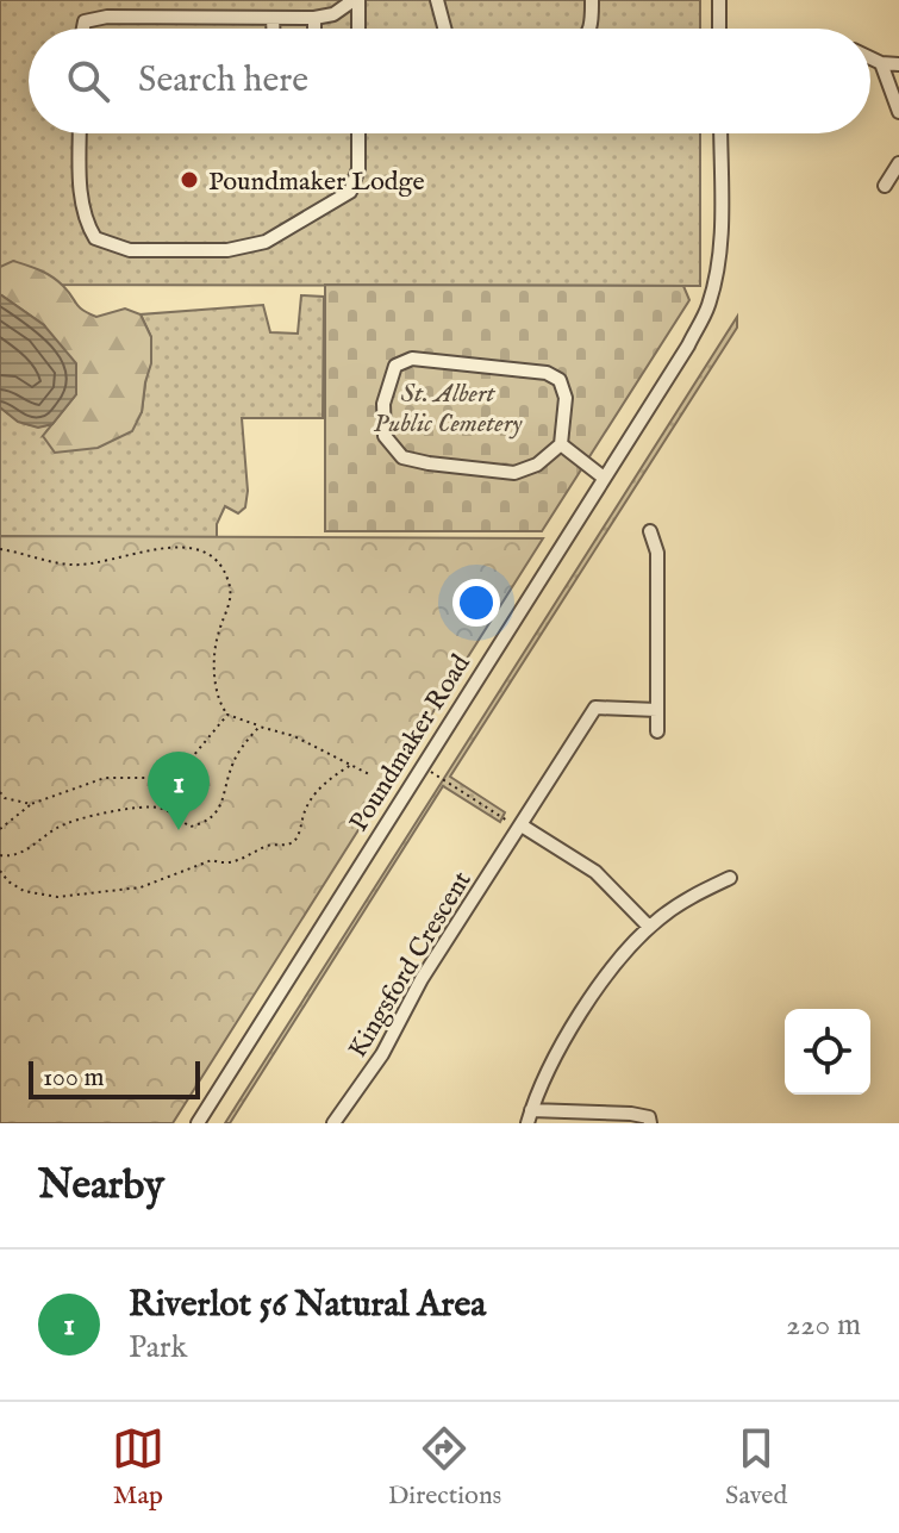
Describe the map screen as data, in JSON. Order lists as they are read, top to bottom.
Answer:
{
  "streets": {
    "street": ["Poundmaker Road", "Kingsford Crescent"]
  },
  "parks": ["St. Albert Public Cemetery"],
  "places": ["Poundmaker Lodge"],
  "scale_bar": "100 m",
  "page": {
    "search": "Search here",
    "pins": "1",
    "scale": "100 m",
    "heading": "Nearby",
    "list": [
      {
        "mark": "1",
        "name": "Riverlot 56 Natural Area",
        "note": "Park",
        "value": "220 m"
      }
    ],
    "nav": ["Map", "Directions", "Saved"]
  }
}
